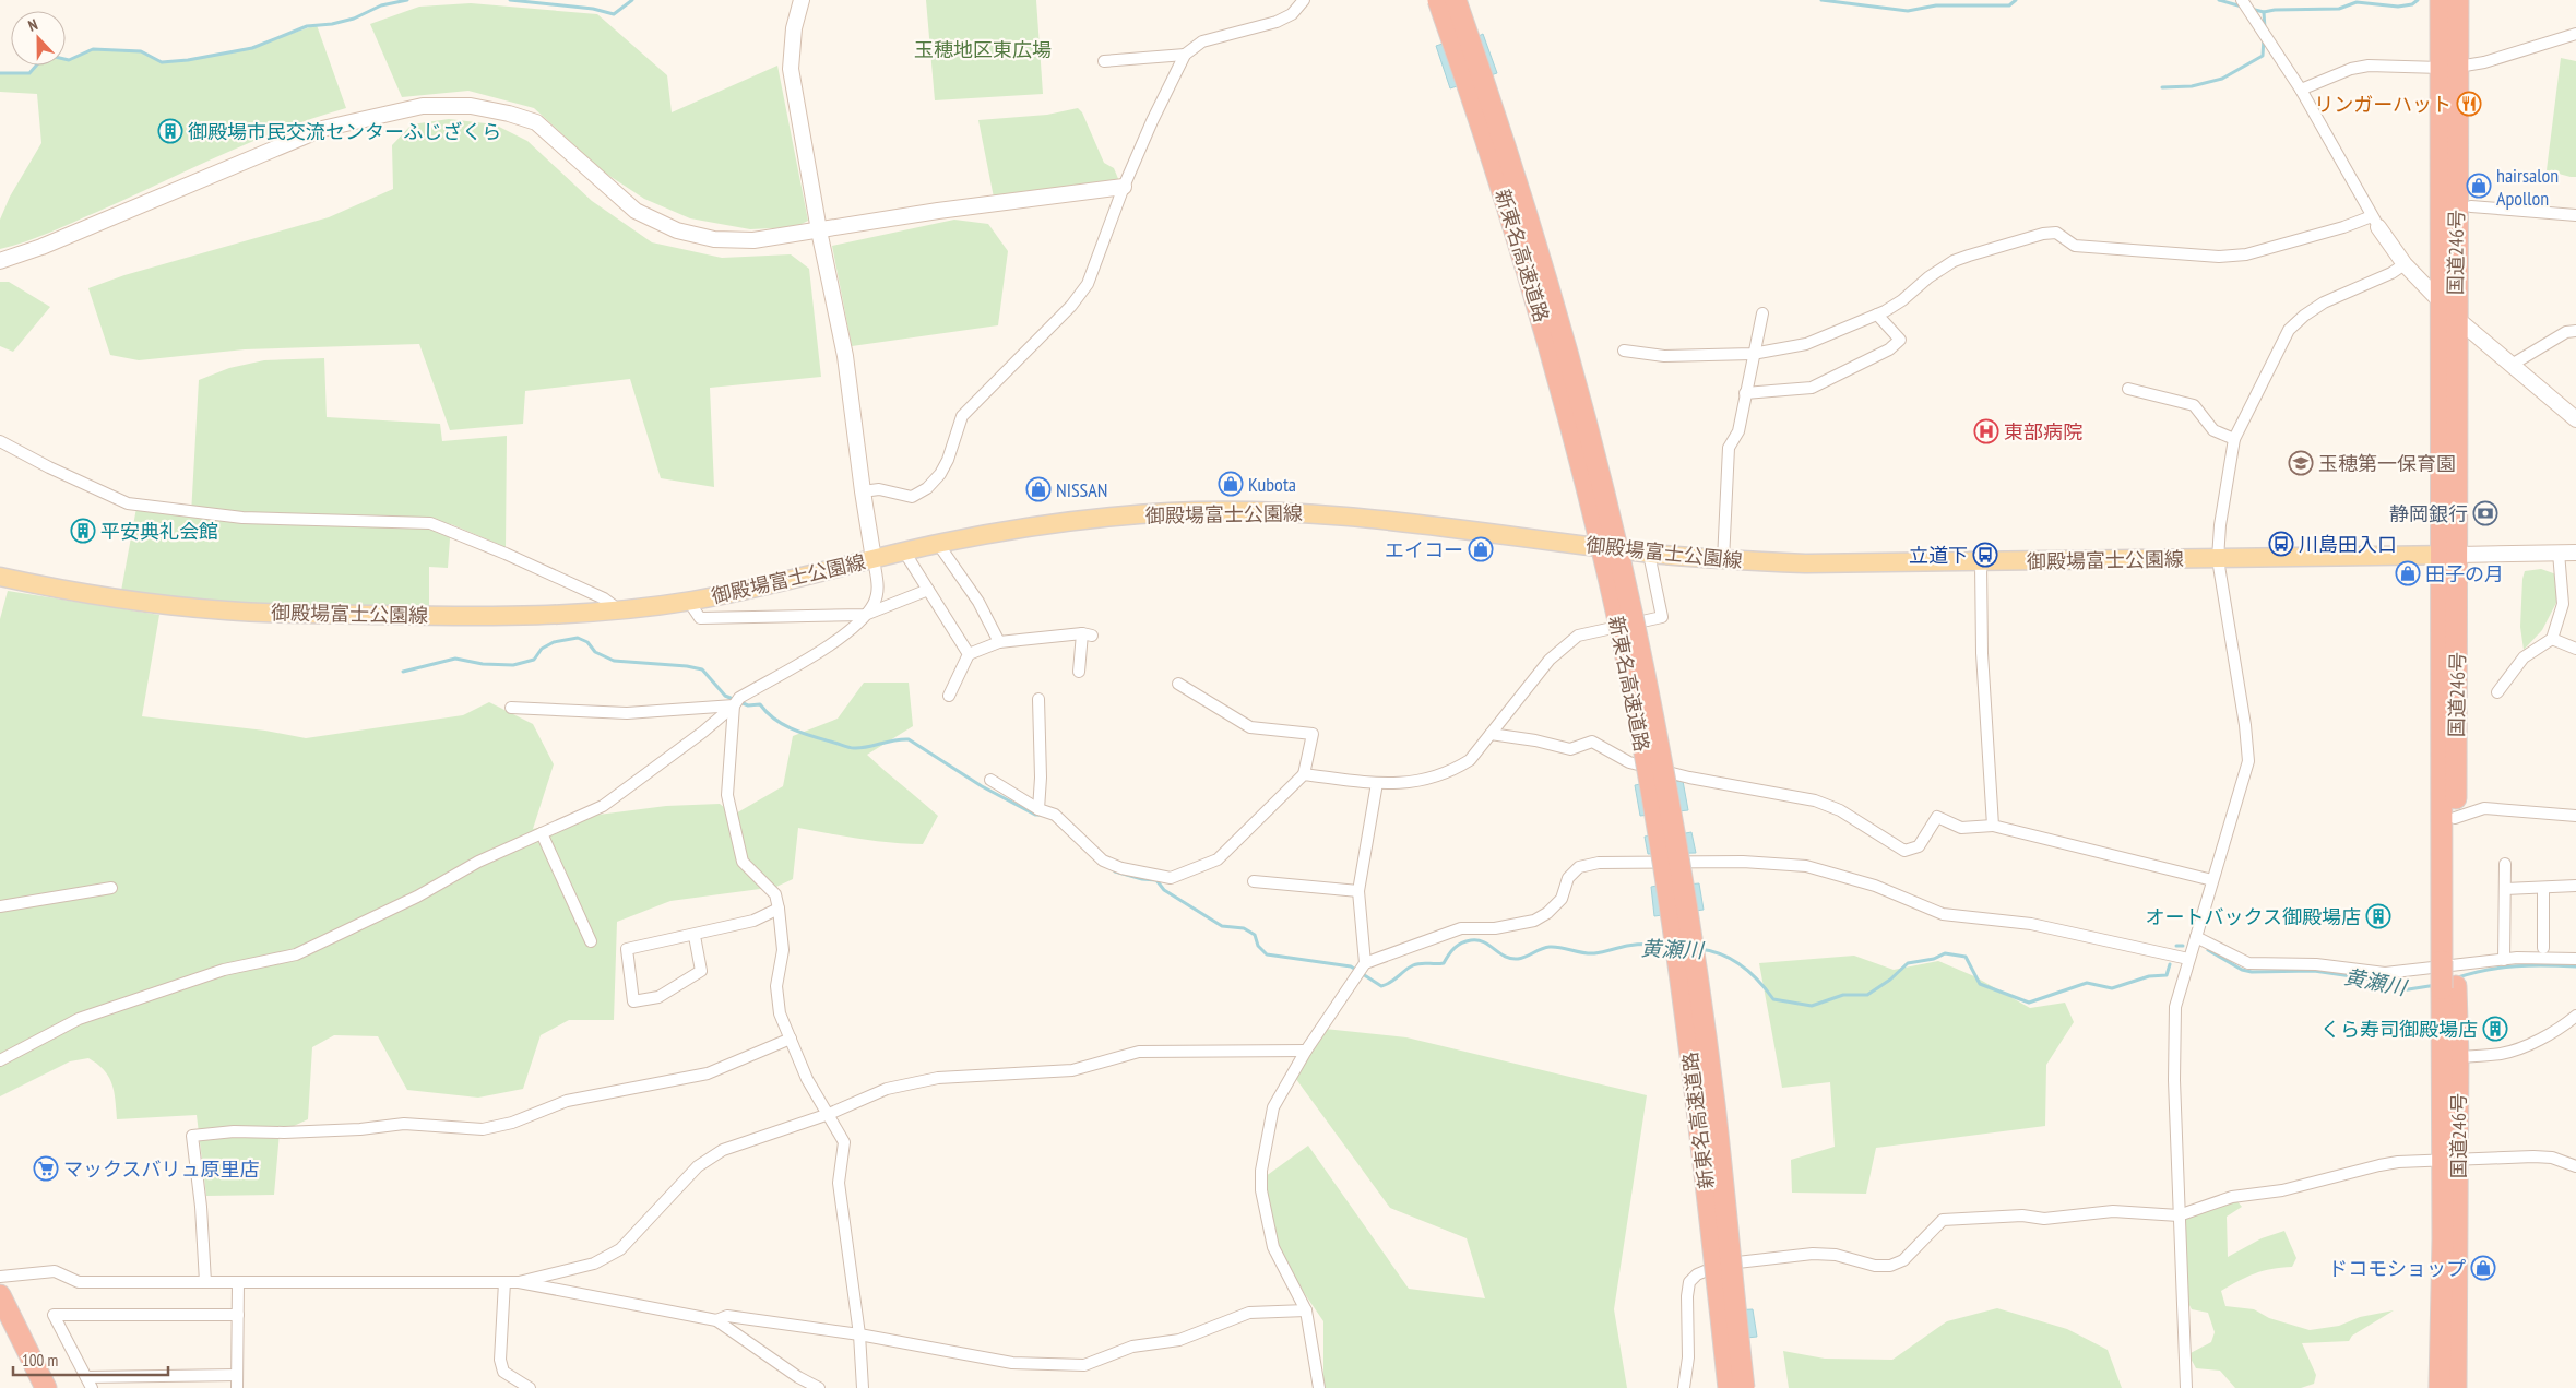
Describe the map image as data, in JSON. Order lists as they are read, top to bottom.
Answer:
{
  "streets": {
    "highway": ["国道246号", "新東名高速道路"],
    "main road": ["御殿場富士公園線"]
  },
  "crossings": [
    ["国道246号", "御殿場富士公園線"]
  ],
  "water": ["黄瀬川"],
  "parks": ["玉穂地区東広場"],
  "places": {
    "restaurant": ["リンガーハット"],
    "building": [
      "御殿場市民交流センターふじざくら",
      "平安典礼会館",
      "オートバックス御殿場店",
      "くら寿司御殿場店"
    ],
    "shop": [
      "hairsalon Apollon",
      "Kubota",
      "NISSAN",
      "エイコー",
      "田子の月",
      "ドコモショップ"
    ],
    "hospital": ["東部病院"],
    "school or university": ["玉穂第一保育園"],
    "bank": ["静岡銀行"],
    "bus stop": ["川島田入口", "立道下"],
    "supermarket": ["マックスバリュ原里店"]
  },
  "scale_bar": "100 m",
  "north": "top"
}
